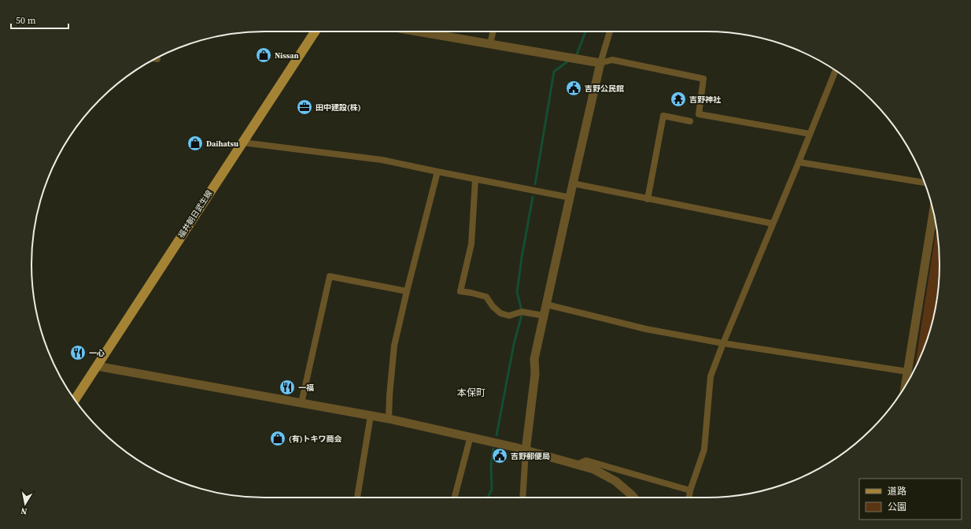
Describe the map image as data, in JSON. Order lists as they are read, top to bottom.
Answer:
{
  "streets": {
    "main road": ["福井朝日武生線"]
  },
  "districts": ["本保町"],
  "places": {
    "shop": ["Nissan", "Daihatsu", "(有)トキワ商会"],
    "public building": ["吉野公民館", "吉野郵便局"],
    "temple": ["吉野神社"],
    "office": ["田中建設(株)"],
    "restaurant": ["一心", "一福"]
  },
  "legend": ["道路", "公園"],
  "scale_bar": "50 m",
  "north": "bottom"
}
